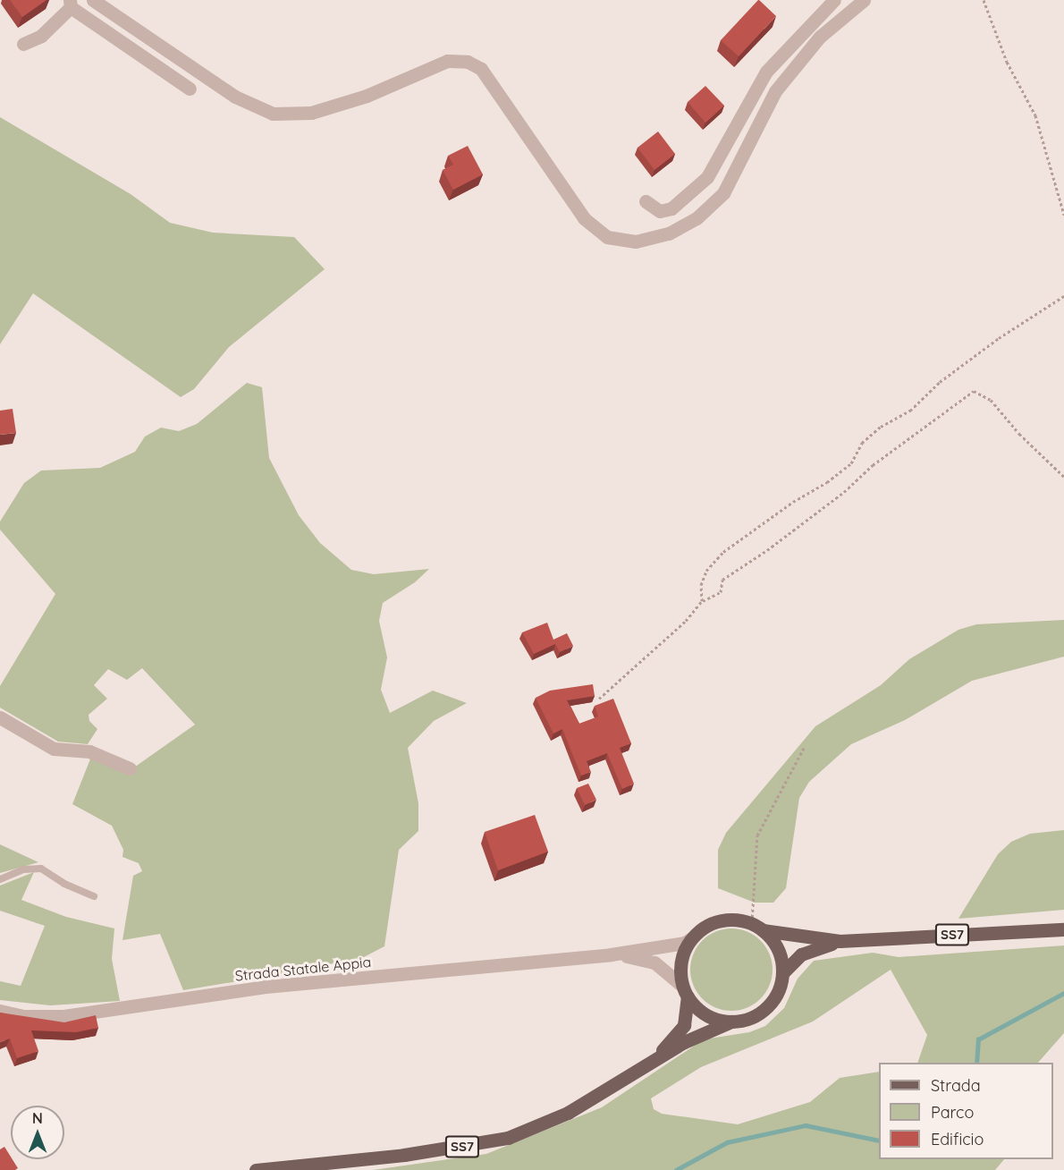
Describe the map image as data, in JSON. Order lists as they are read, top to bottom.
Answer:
{
  "streets": {
    "main road": ["SS7", "Strada Statale Appia"]
  },
  "crossings": [
    ["SS7", "Strada Statale Appia"]
  ],
  "legend": ["Strada", "Parco", "Edificio"],
  "north": "top"
}
